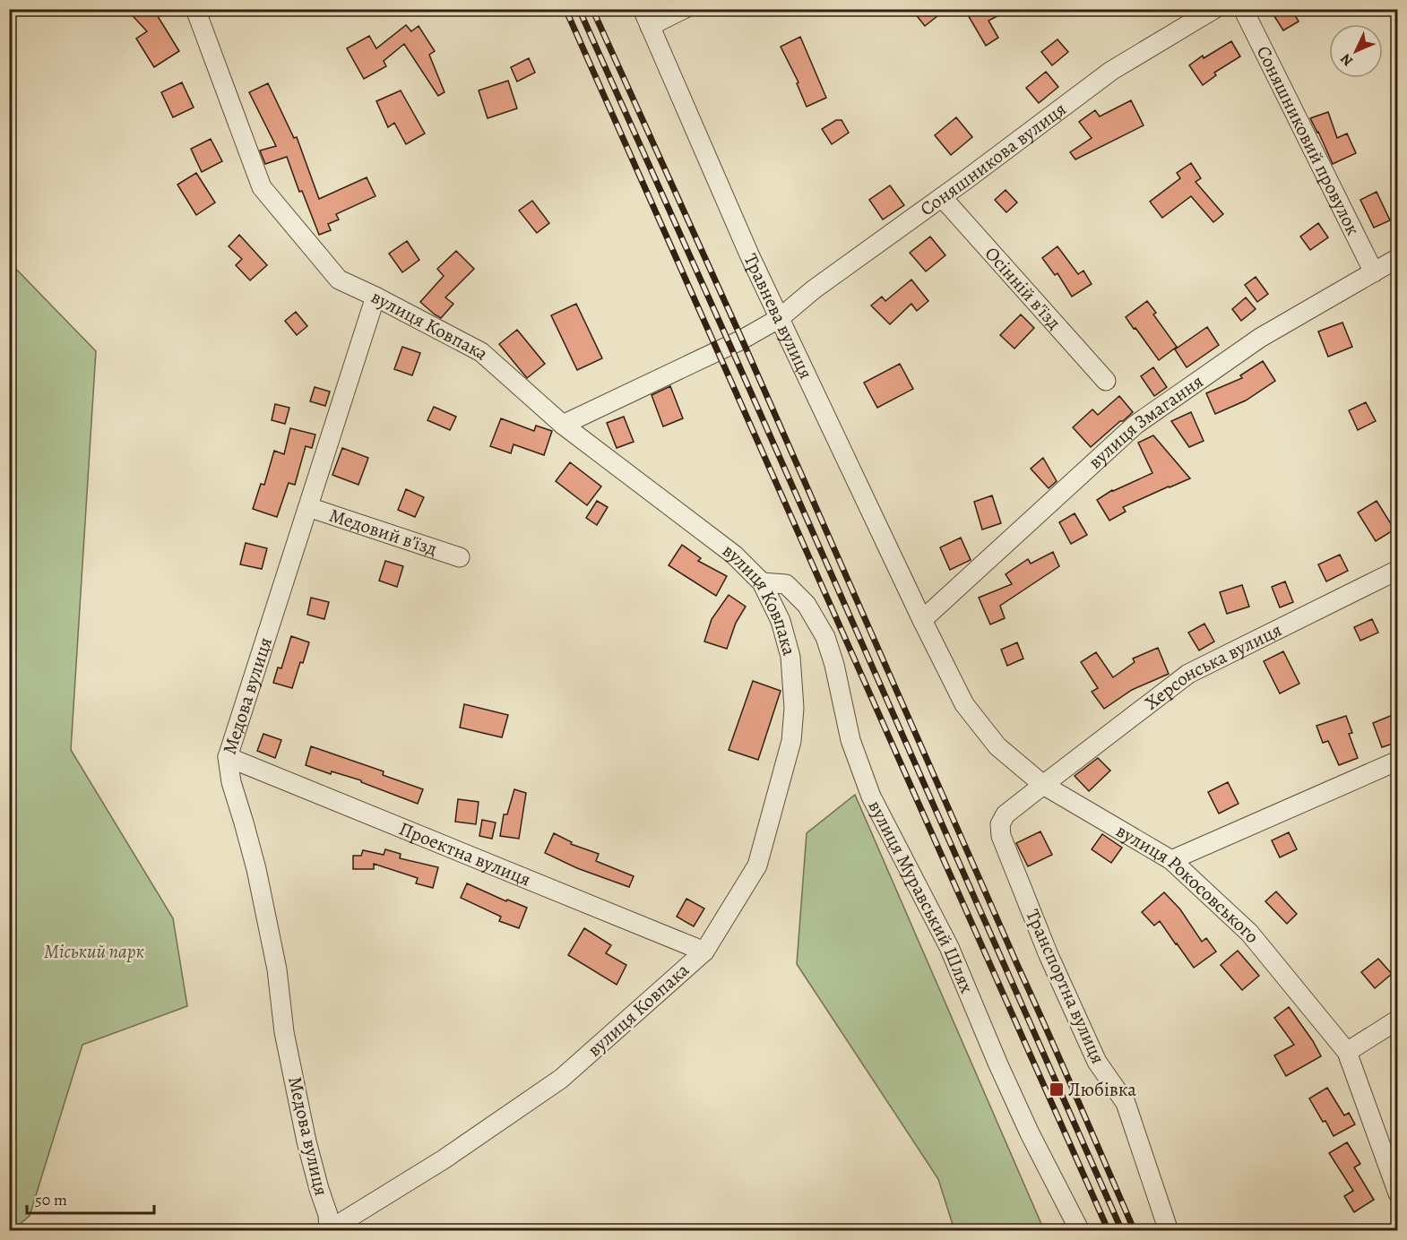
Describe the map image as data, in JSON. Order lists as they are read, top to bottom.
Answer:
{
  "streets": {
    "street": [
      "Соняшниковий провулок",
      "Соняшникова вулиця",
      "Осінній в'їзд",
      "Травнева вулиця",
      "вулиця Ковпака",
      "вулиця Змагання",
      "Медовий в'їзд",
      "Херсонська вулиця",
      "Медова вулиця",
      "Проектна вулиця",
      "вулиця Рокосовського",
      "вулиця Муравський Шлях",
      "Транспортна вулиця"
    ]
  },
  "crossings": [
    ["Соняшниковий провулок", "вулиця Змагання"],
    ["Соняшникова вулиця", "Осінній в'їзд"],
    ["Соняшникова вулиця", "Травнева вулиця"],
    ["Соняшникова вулиця", "вулиця Ковпака"],
    ["Травнева вулиця", "вулиця Змагання"],
    ["Травнева вулиця", "вулиця Рокосовського"],
    ["вулиця Ковпака", "Медова вулиця"],
    ["вулиця Ковпака", "Проектна вулиця"],
    ["вулиця Ковпака", "вулиця Муравський Шлях"],
    ["вулиця Змагання", "вулиця Рокосовського"],
    ["Медовий в'їзд", "Медова вулиця"],
    ["Херсонська вулиця", "вулиця Рокосовського"],
    ["Херсонська вулиця", "Транспортна вулиця"],
    ["Медова вулиця", "Проектна вулиця"],
    ["вулиця Рокосовського", "Транспортна вулиця"]
  ],
  "parks": ["Міський парк"],
  "places": {
    "transit": ["Любівка"]
  },
  "scale_bar": "50 m",
  "north": "bottom left"
}
